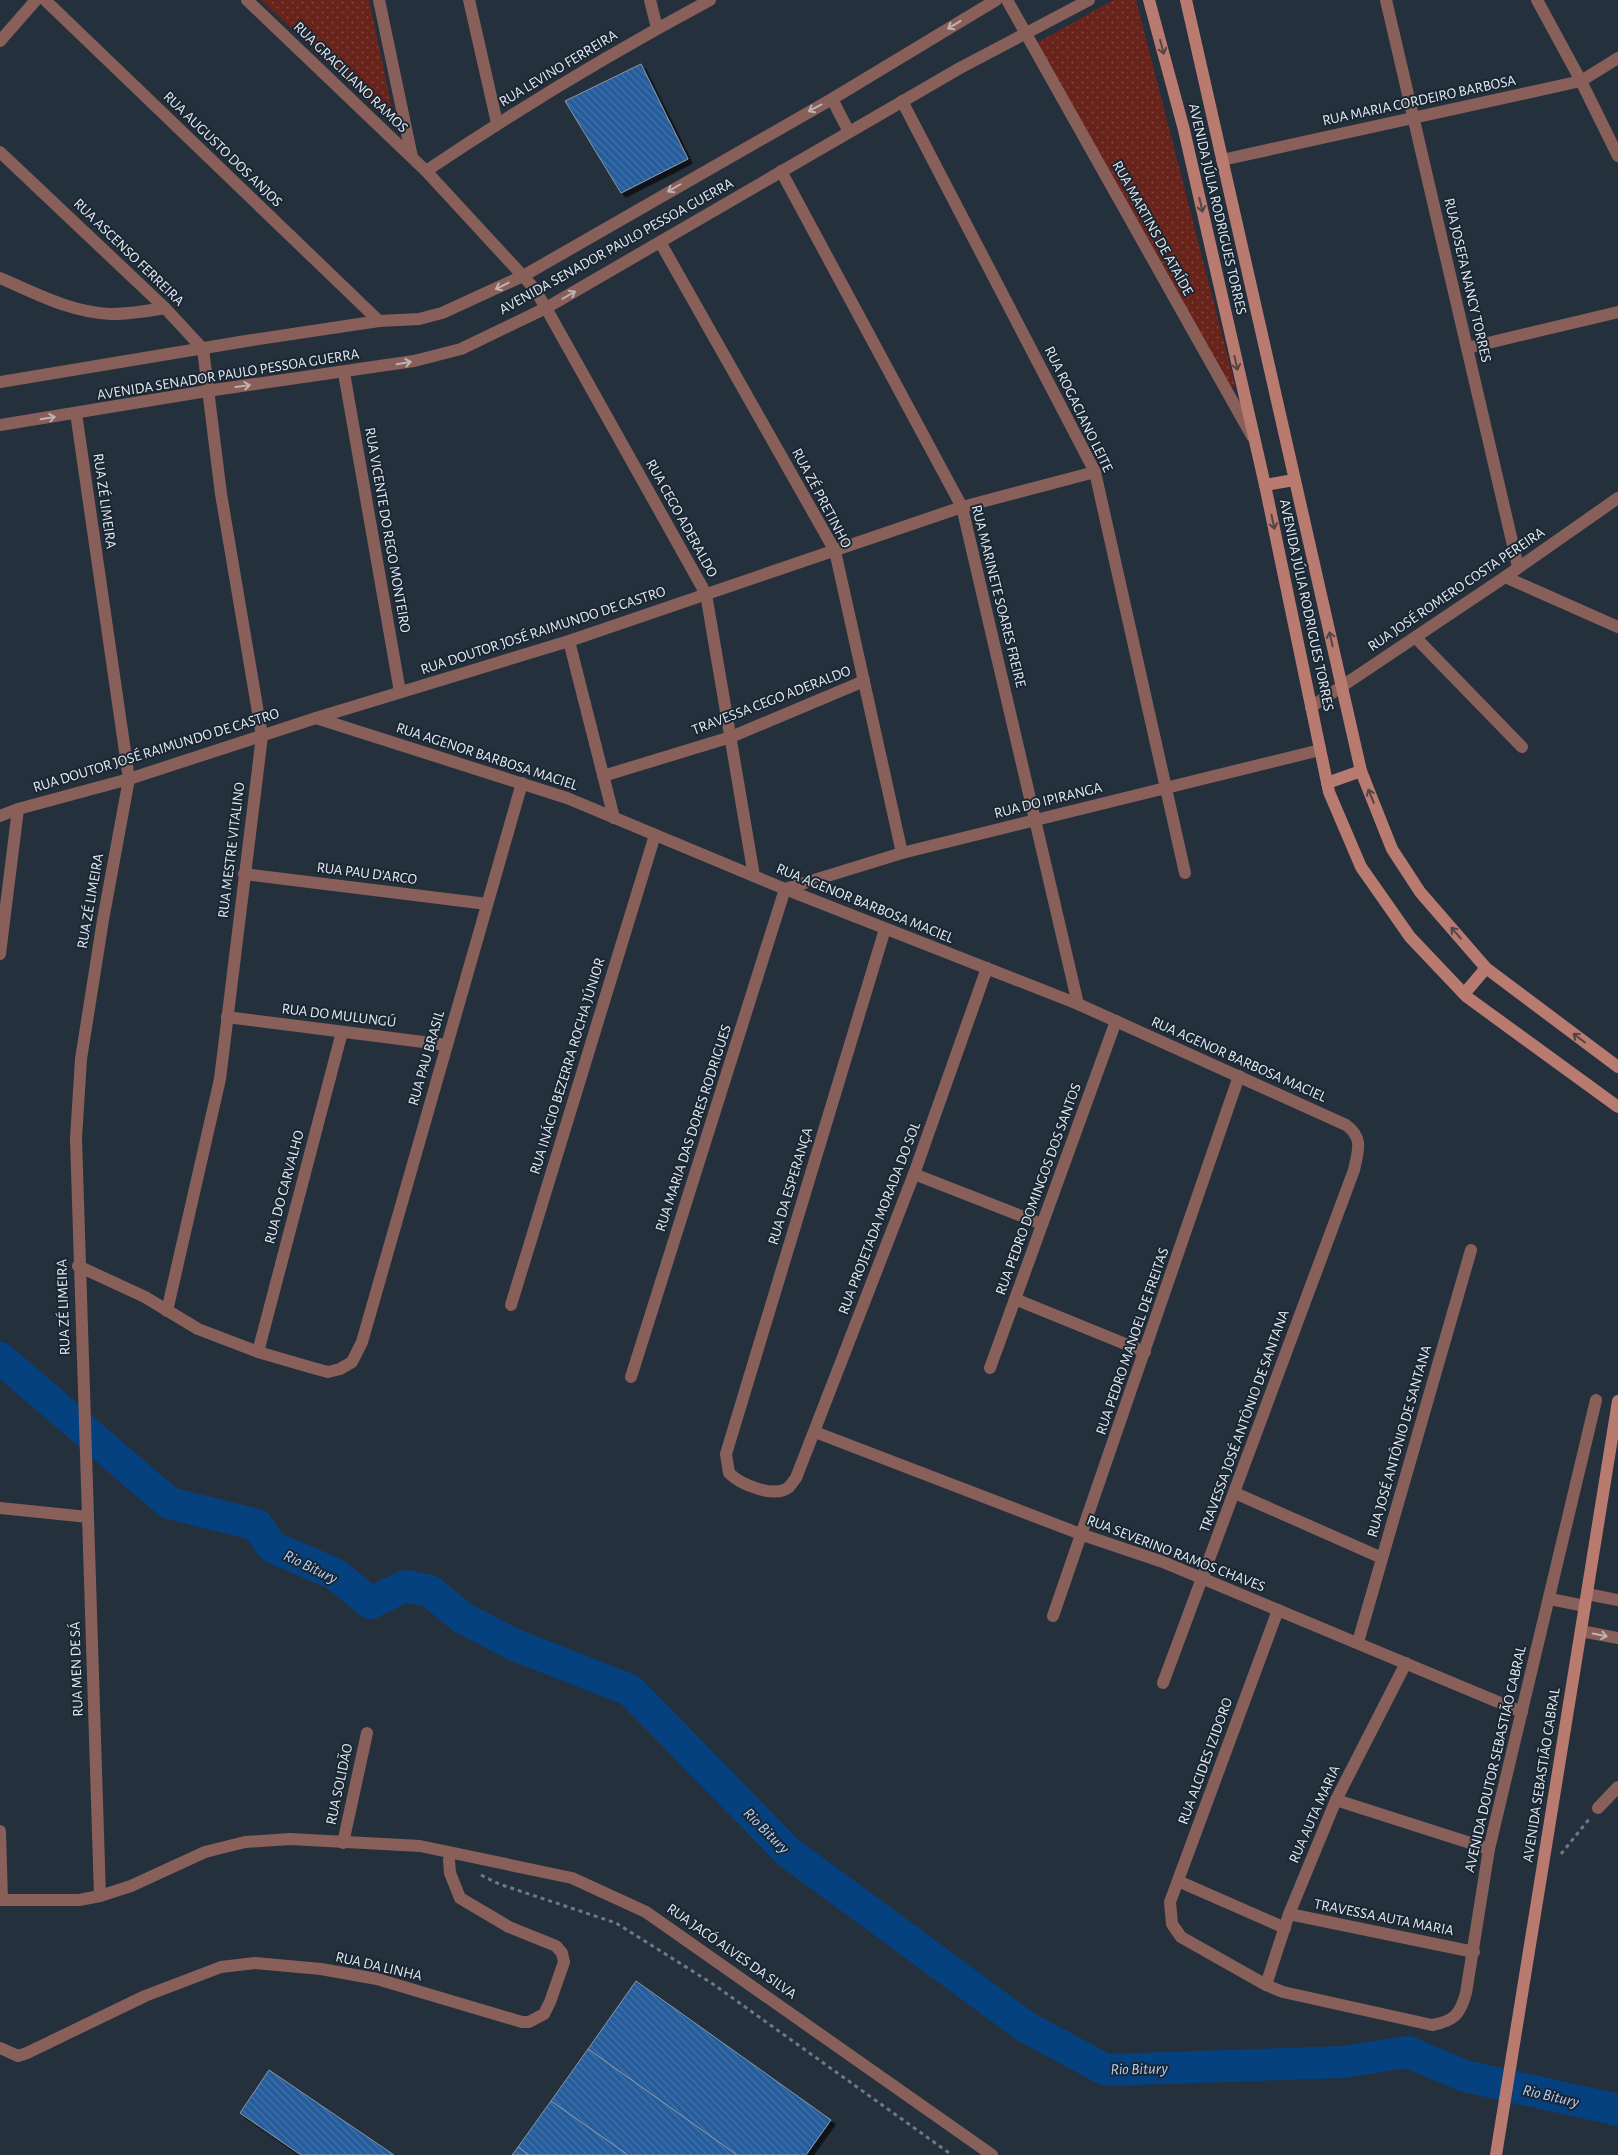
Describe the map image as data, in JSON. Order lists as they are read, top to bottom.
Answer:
{
  "streets": {
    "main road": ["AVENIDA JÚLIA RODRIGUES TORRES", "AVENIDA SEBASTIÃO CABRAL"],
    "street": [
      "RUA LEVINO FERREIRA",
      "RUA GRACILIANO RAMOS",
      "RUA MARIA CORDEIRO BARBOSA",
      "RUA AUGUSTO DOS ANJOS",
      "RUA MARTINS DE ATAÍDE",
      "AVENIDA SENADOR PAULO PESSOA GUERRA",
      "RUA ASCENSO FERREIRA",
      "RUA JOSEFA NANCY TORRES",
      "RUA ROGACIANO LEITE",
      "RUA ZÉ PRETINHO",
      "RUA ZÉ LIMEIRA",
      "RUA CEGO ADERALDO",
      "RUA VICENTE DO REGO MONTEIRO",
      "RUA JOSÉ ROMERO COSTA PEREIRA",
      "RUA MARINETE SOARES FREIRE",
      "RUA DOUTOR JOSÉ RAIMUNDO DE CASTRO",
      "TRAVESSA CEGO ADERALDO",
      "RUA AGENOR BARBOSA MACIEL",
      "RUA DO IPIRANGA",
      "RUA MESTRE VITALINO",
      "RUA PAU D'ARCO",
      "RUA DO MULUNGÚ",
      "RUA PAU BRASIL",
      "RUA INÁCIO BEZERRA ROCHA JÚNIOR",
      "RUA MARIA DAS DORES RODRIGUES",
      "RUA DA ESPERANÇA",
      "RUA DO CARVALHO",
      "RUA PEDRO DOMINGOS DOS SANTOS",
      "RUA PROJETADA MORADA DO SOL",
      "RUA PEDRO MANOEL DE FREITAS",
      "TRAVESSA JOSÉ ANTÔNIO DE SANTANA",
      "RUA JOSÉ ANTÔNIO DE SANTANA",
      "RUA SEVERINO RAMOS CHAVES",
      "RUA MEN DE SÁ",
      "AVENIDA DOUTOR SEBASTIÃO CABRAL",
      "RUA ALCIDES IZIDORO",
      "RUA SOLIDÃO",
      "RUA AUTA MARIA",
      "TRAVESSA AUTA MARIA",
      "RUA JACÓ ALVES DA SILVA",
      "RUA DA LINHA"
    ]
  },
  "crossings": [
    ["RUA LEVINO FERREIRA", "RUA GRACILIANO RAMOS"],
    ["RUA GRACILIANO RAMOS", "AVENIDA SENADOR PAULO PESSOA GUERRA"],
    ["RUA GRACILIANO RAMOS", "RUA CEGO ADERALDO"],
    ["RUA MARIA CORDEIRO BARBOSA", "AVENIDA JÚLIA RODRIGUES TORRES"],
    ["RUA MARIA CORDEIRO BARBOSA", "RUA JOSEFA NANCY TORRES"],
    ["RUA AUGUSTO DOS ANJOS", "AVENIDA SENADOR PAULO PESSOA GUERRA"],
    ["AVENIDA JÚLIA RODRIGUES TORRES", "RUA MARTINS DE ATAÍDE"],
    ["AVENIDA JÚLIA RODRIGUES TORRES", "RUA JOSÉ ROMERO COSTA PEREIRA"],
    ["AVENIDA JÚLIA RODRIGUES TORRES", "RUA DO IPIRANGA"],
    ["RUA MARTINS DE ATAÍDE", "AVENIDA SENADOR PAULO PESSOA GUERRA"],
    ["AVENIDA SENADOR PAULO PESSOA GUERRA", "RUA ASCENSO FERREIRA"],
    ["AVENIDA SENADOR PAULO PESSOA GUERRA", "RUA ROGACIANO LEITE"],
    ["AVENIDA SENADOR PAULO PESSOA GUERRA", "RUA ZÉ PRETINHO"],
    ["AVENIDA SENADOR PAULO PESSOA GUERRA", "RUA ZÉ LIMEIRA"],
    ["AVENIDA SENADOR PAULO PESSOA GUERRA", "RUA CEGO ADERALDO"],
    ["AVENIDA SENADOR PAULO PESSOA GUERRA", "RUA VICENTE DO REGO MONTEIRO"],
    ["AVENIDA SENADOR PAULO PESSOA GUERRA", "RUA MARINETE SOARES FREIRE"],
    ["AVENIDA SENADOR PAULO PESSOA GUERRA", "RUA MESTRE VITALINO"],
    ["RUA JOSEFA NANCY TORRES", "RUA JOSÉ ROMERO COSTA PEREIRA"],
    ["RUA ROGACIANO LEITE", "RUA DOUTOR JOSÉ RAIMUNDO DE CASTRO"],
    ["RUA ROGACIANO LEITE", "RUA DO IPIRANGA"],
    ["RUA ZÉ PRETINHO", "RUA DOUTOR JOSÉ RAIMUNDO DE CASTRO"],
    ["RUA ZÉ PRETINHO", "TRAVESSA CEGO ADERALDO"],
    ["RUA ZÉ PRETINHO", "RUA DO IPIRANGA"],
    ["RUA ZÉ LIMEIRA", "RUA DOUTOR JOSÉ RAIMUNDO DE CASTRO"],
    ["RUA ZÉ LIMEIRA", "RUA PAU BRASIL"],
    ["RUA ZÉ LIMEIRA", "RUA MEN DE SÁ"],
    ["RUA CEGO ADERALDO", "RUA DOUTOR JOSÉ RAIMUNDO DE CASTRO"],
    ["RUA CEGO ADERALDO", "TRAVESSA CEGO ADERALDO"],
    ["RUA CEGO ADERALDO", "RUA AGENOR BARBOSA MACIEL"],
    ["RUA VICENTE DO REGO MONTEIRO", "RUA DOUTOR JOSÉ RAIMUNDO DE CASTRO"],
    ["RUA MARINETE SOARES FREIRE", "RUA DOUTOR JOSÉ RAIMUNDO DE CASTRO"],
    ["RUA MARINETE SOARES FREIRE", "RUA AGENOR BARBOSA MACIEL"],
    ["RUA MARINETE SOARES FREIRE", "RUA DO IPIRANGA"],
    ["RUA DOUTOR JOSÉ RAIMUNDO DE CASTRO", "RUA AGENOR BARBOSA MACIEL"],
    ["RUA DOUTOR JOSÉ RAIMUNDO DE CASTRO", "RUA MESTRE VITALINO"],
    ["RUA AGENOR BARBOSA MACIEL", "RUA DO IPIRANGA"],
    ["RUA AGENOR BARBOSA MACIEL", "RUA PAU BRASIL"],
    ["RUA AGENOR BARBOSA MACIEL", "RUA INÁCIO BEZERRA ROCHA JÚNIOR"],
    ["RUA AGENOR BARBOSA MACIEL", "RUA MARIA DAS DORES RODRIGUES"],
    ["RUA AGENOR BARBOSA MACIEL", "RUA DA ESPERANÇA"],
    ["RUA AGENOR BARBOSA MACIEL", "RUA PEDRO DOMINGOS DOS SANTOS"],
    ["RUA AGENOR BARBOSA MACIEL", "RUA PROJETADA MORADA DO SOL"],
    ["RUA AGENOR BARBOSA MACIEL", "RUA PEDRO MANOEL DE FREITAS"],
    ["RUA AGENOR BARBOSA MACIEL", "TRAVESSA JOSÉ ANTÔNIO DE SANTANA"],
    ["RUA DO IPIRANGA", "RUA MARIA DAS DORES RODRIGUES"],
    ["RUA MESTRE VITALINO", "RUA PAU D'ARCO"],
    ["RUA MESTRE VITALINO", "RUA DO MULUNGÚ"],
    ["RUA MESTRE VITALINO", "RUA PAU BRASIL"],
    ["RUA PAU D'ARCO", "RUA PAU BRASIL"],
    ["RUA DO MULUNGÚ", "RUA PAU BRASIL"],
    ["RUA DO MULUNGÚ", "RUA DO CARVALHO"],
    ["RUA PAU BRASIL", "RUA DO CARVALHO"],
    ["RUA DA ESPERANÇA", "RUA PROJETADA MORADA DO SOL"],
    ["RUA PROJETADA MORADA DO SOL", "RUA SEVERINO RAMOS CHAVES"],
    ["RUA PEDRO MANOEL DE FREITAS", "RUA SEVERINO RAMOS CHAVES"],
    ["TRAVESSA JOSÉ ANTÔNIO DE SANTANA", "RUA SEVERINO RAMOS CHAVES"],
    ["RUA JOSÉ ANTÔNIO DE SANTANA", "RUA SEVERINO RAMOS CHAVES"],
    ["RUA SEVERINO RAMOS CHAVES", "AVENIDA DOUTOR SEBASTIÃO CABRAL"],
    ["RUA SEVERINO RAMOS CHAVES", "RUA ALCIDES IZIDORO"],
    ["RUA SEVERINO RAMOS CHAVES", "RUA AUTA MARIA"],
    ["RUA MEN DE SÁ", "RUA JACÓ ALVES DA SILVA"],
    ["AVENIDA DOUTOR SEBASTIÃO CABRAL", "RUA ALCIDES IZIDORO"],
    ["AVENIDA DOUTOR SEBASTIÃO CABRAL", "RUA AUTA MARIA"],
    ["AVENIDA DOUTOR SEBASTIÃO CABRAL", "TRAVESSA AUTA MARIA"],
    ["RUA ALCIDES IZIDORO", "RUA AUTA MARIA"],
    ["RUA SOLIDÃO", "RUA JACÓ ALVES DA SILVA"],
    ["RUA AUTA MARIA", "TRAVESSA AUTA MARIA"]
  ],
  "water": ["Rio Bitury"]
}
